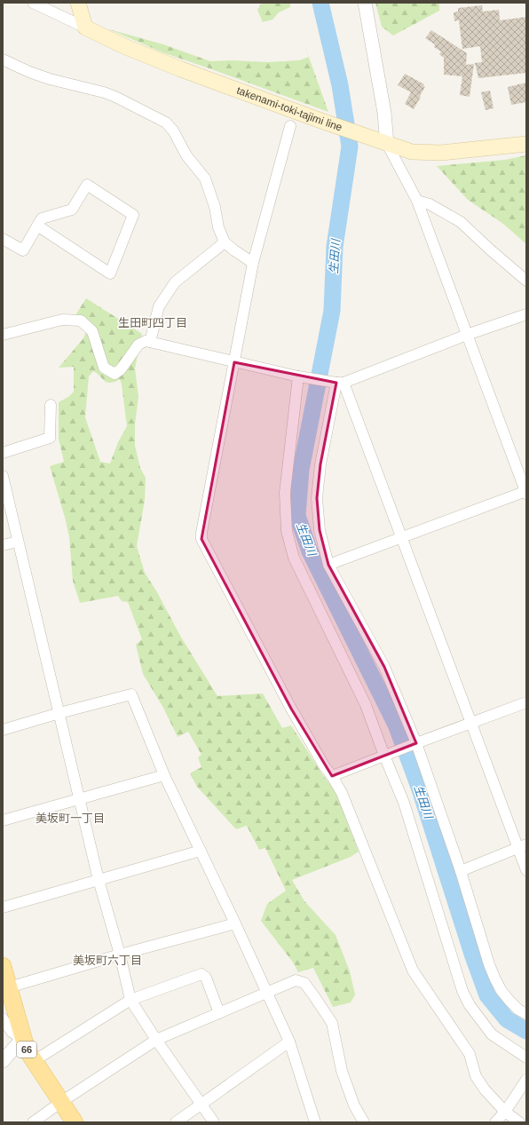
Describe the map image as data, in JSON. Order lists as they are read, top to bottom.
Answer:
{
  "streets": {
    "main road": ["takenami-toki-tajimi line", "66"]
  },
  "districts": ["生田町四丁目", "美坂町一丁目", "美坂町六丁目"],
  "water": ["生田川"]
}
